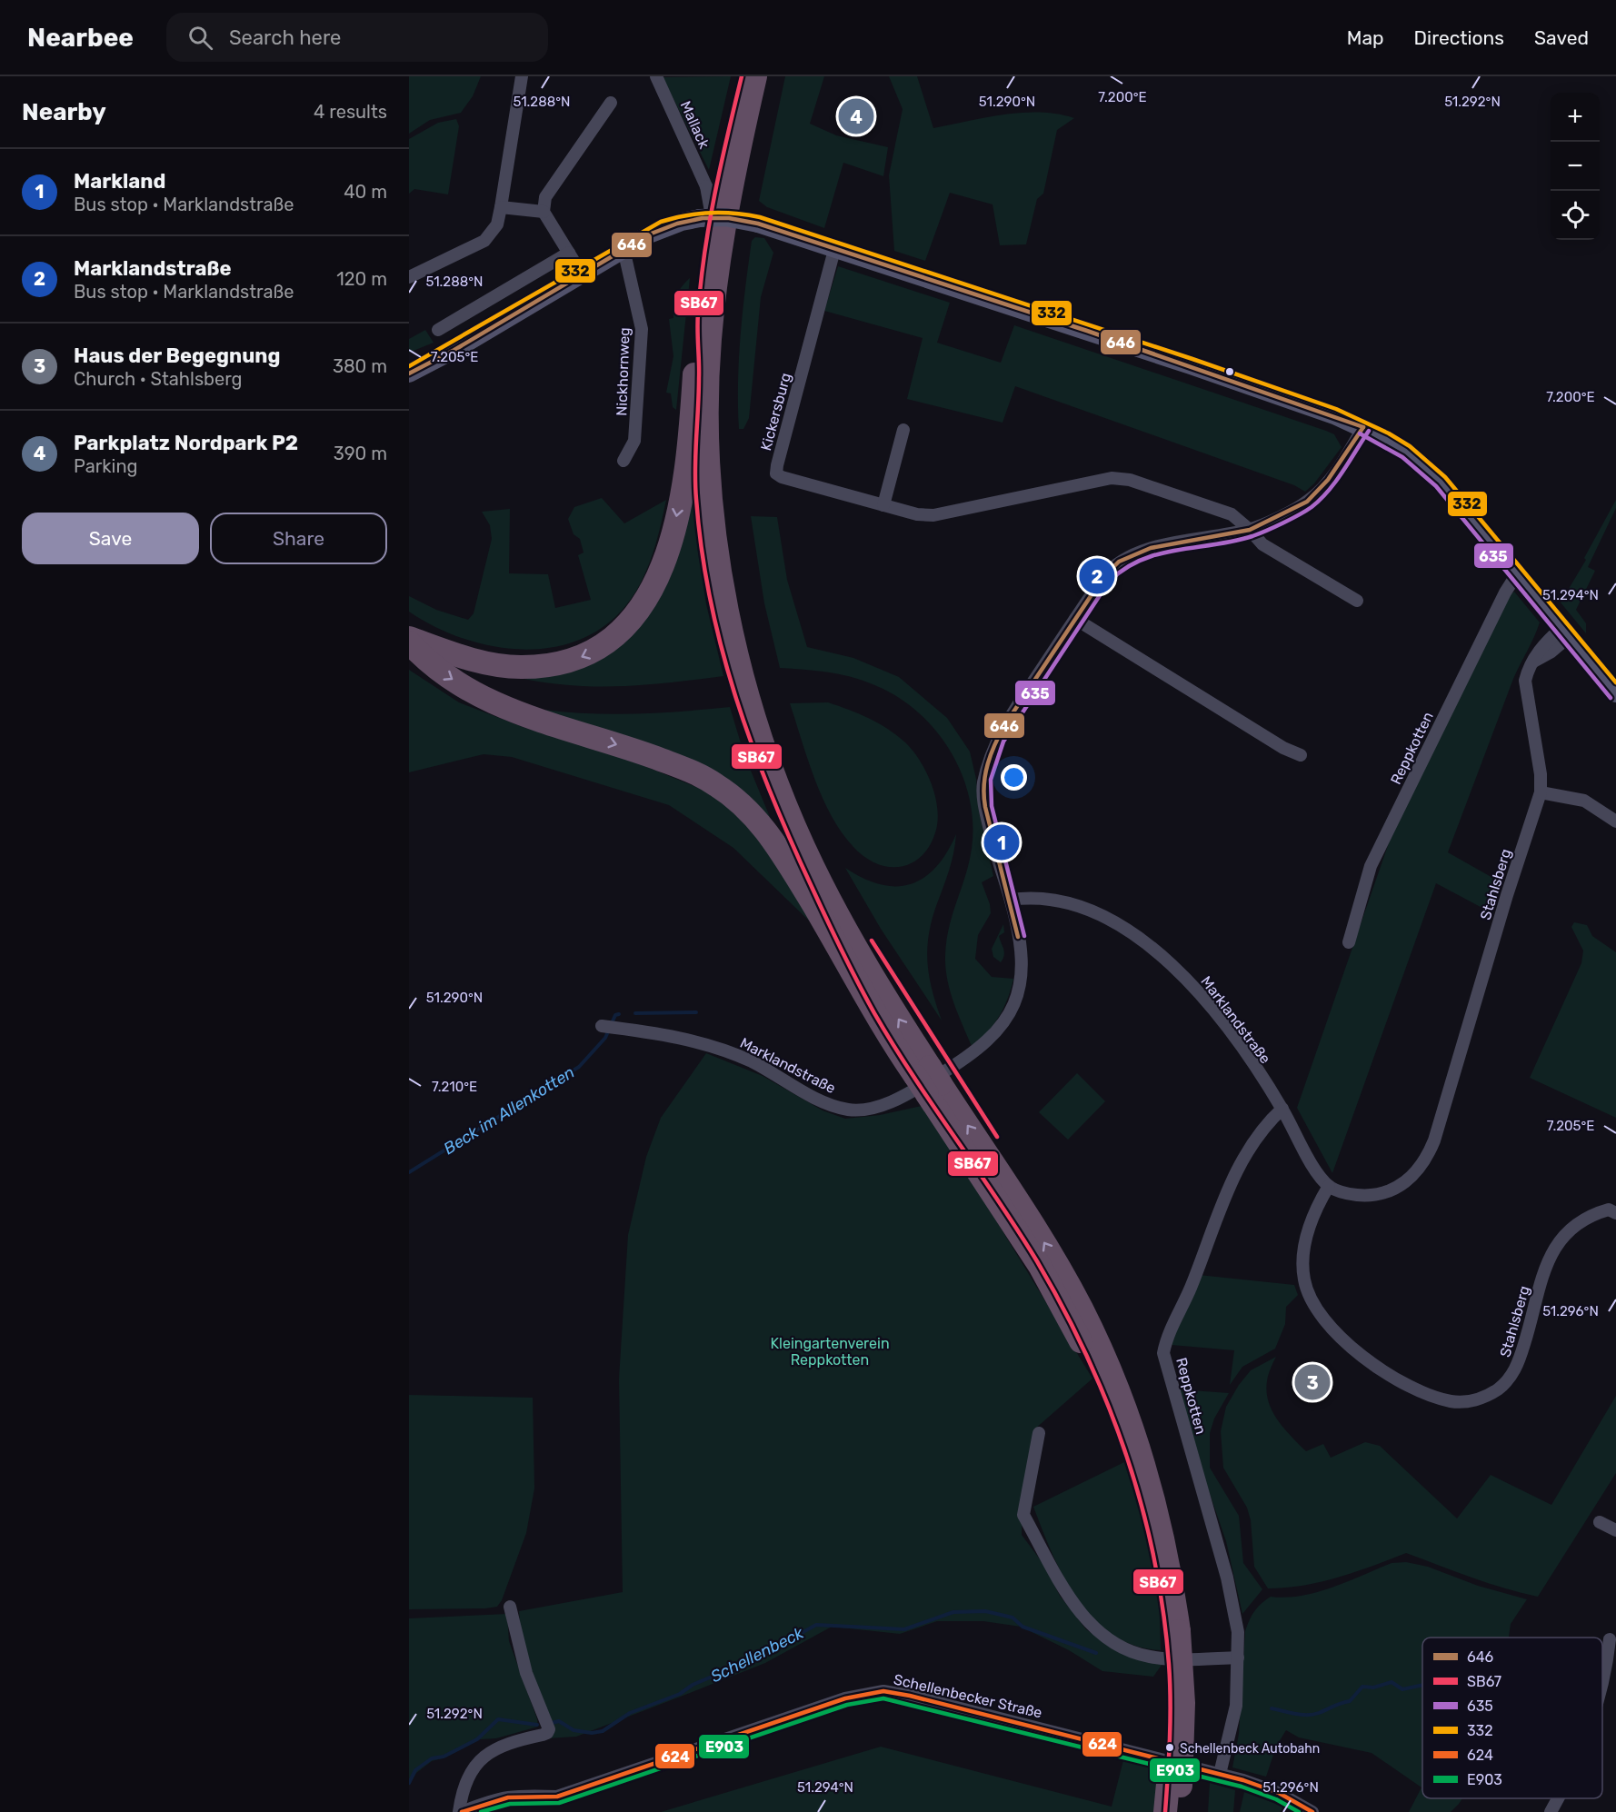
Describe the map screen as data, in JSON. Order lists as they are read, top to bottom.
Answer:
{
  "streets": {
    "street": [
      "Mallack",
      "Nickhornweg",
      "Kickersburg",
      "Reppkotten",
      "Stahlsberg",
      "Marklandstraße",
      "Schellenbecker Straße"
    ]
  },
  "crossings": [
    ["Kickersburg", "Marklandstraße"],
    ["Reppkotten", "Marklandstraße"]
  ],
  "water": ["Beck im Allenkotten", "Schellenbeck"],
  "parks": ["Kleingartenverein Reppkotten"],
  "places": ["Schellenbeck Autobahn"],
  "lines": [
    "transit line SB67",
    "transit line 332",
    "transit line 646",
    "transit line 635",
    "transit line 624",
    "transit line E903"
  ],
  "legend": [
    "646",
    "SB67",
    "635",
    "332",
    "624",
    "E903"
  ],
  "page": {
    "header": "Nearbee",
    "search": "Search here",
    "nav": ["Map", "Directions", "Saved"],
    "heading": ["Nearby", "4 results"],
    "map_buttons": ["+", "−"],
    "pins": [
      "4",
      "2",
      "1",
      "3"
    ],
    "list": [
      {
        "mark": "1",
        "name": "Markland",
        "note": "Bus stop · Marklandstraße",
        "value": "40 m"
      },
      {
        "mark": "2",
        "name": "Marklandstraße",
        "note": "Bus stop · Marklandstraße",
        "value": "120 m"
      },
      {
        "mark": "3",
        "name": "Haus der Begegnung",
        "note": "Church · Stahlsberg",
        "value": "380 m"
      },
      {
        "mark": "4",
        "name": "Parkplatz Nordpark P2",
        "note": "Parking",
        "value": "390 m"
      }
    ],
    "buttons": ["Save", "Share"]
  },
  "coordinates": [
    "7.200°E",
    "51.288°N",
    "51.290°N",
    "51.292°N",
    "7.205°E",
    "51.294°N",
    "7.210°E",
    "51.296°N"
  ]
}
